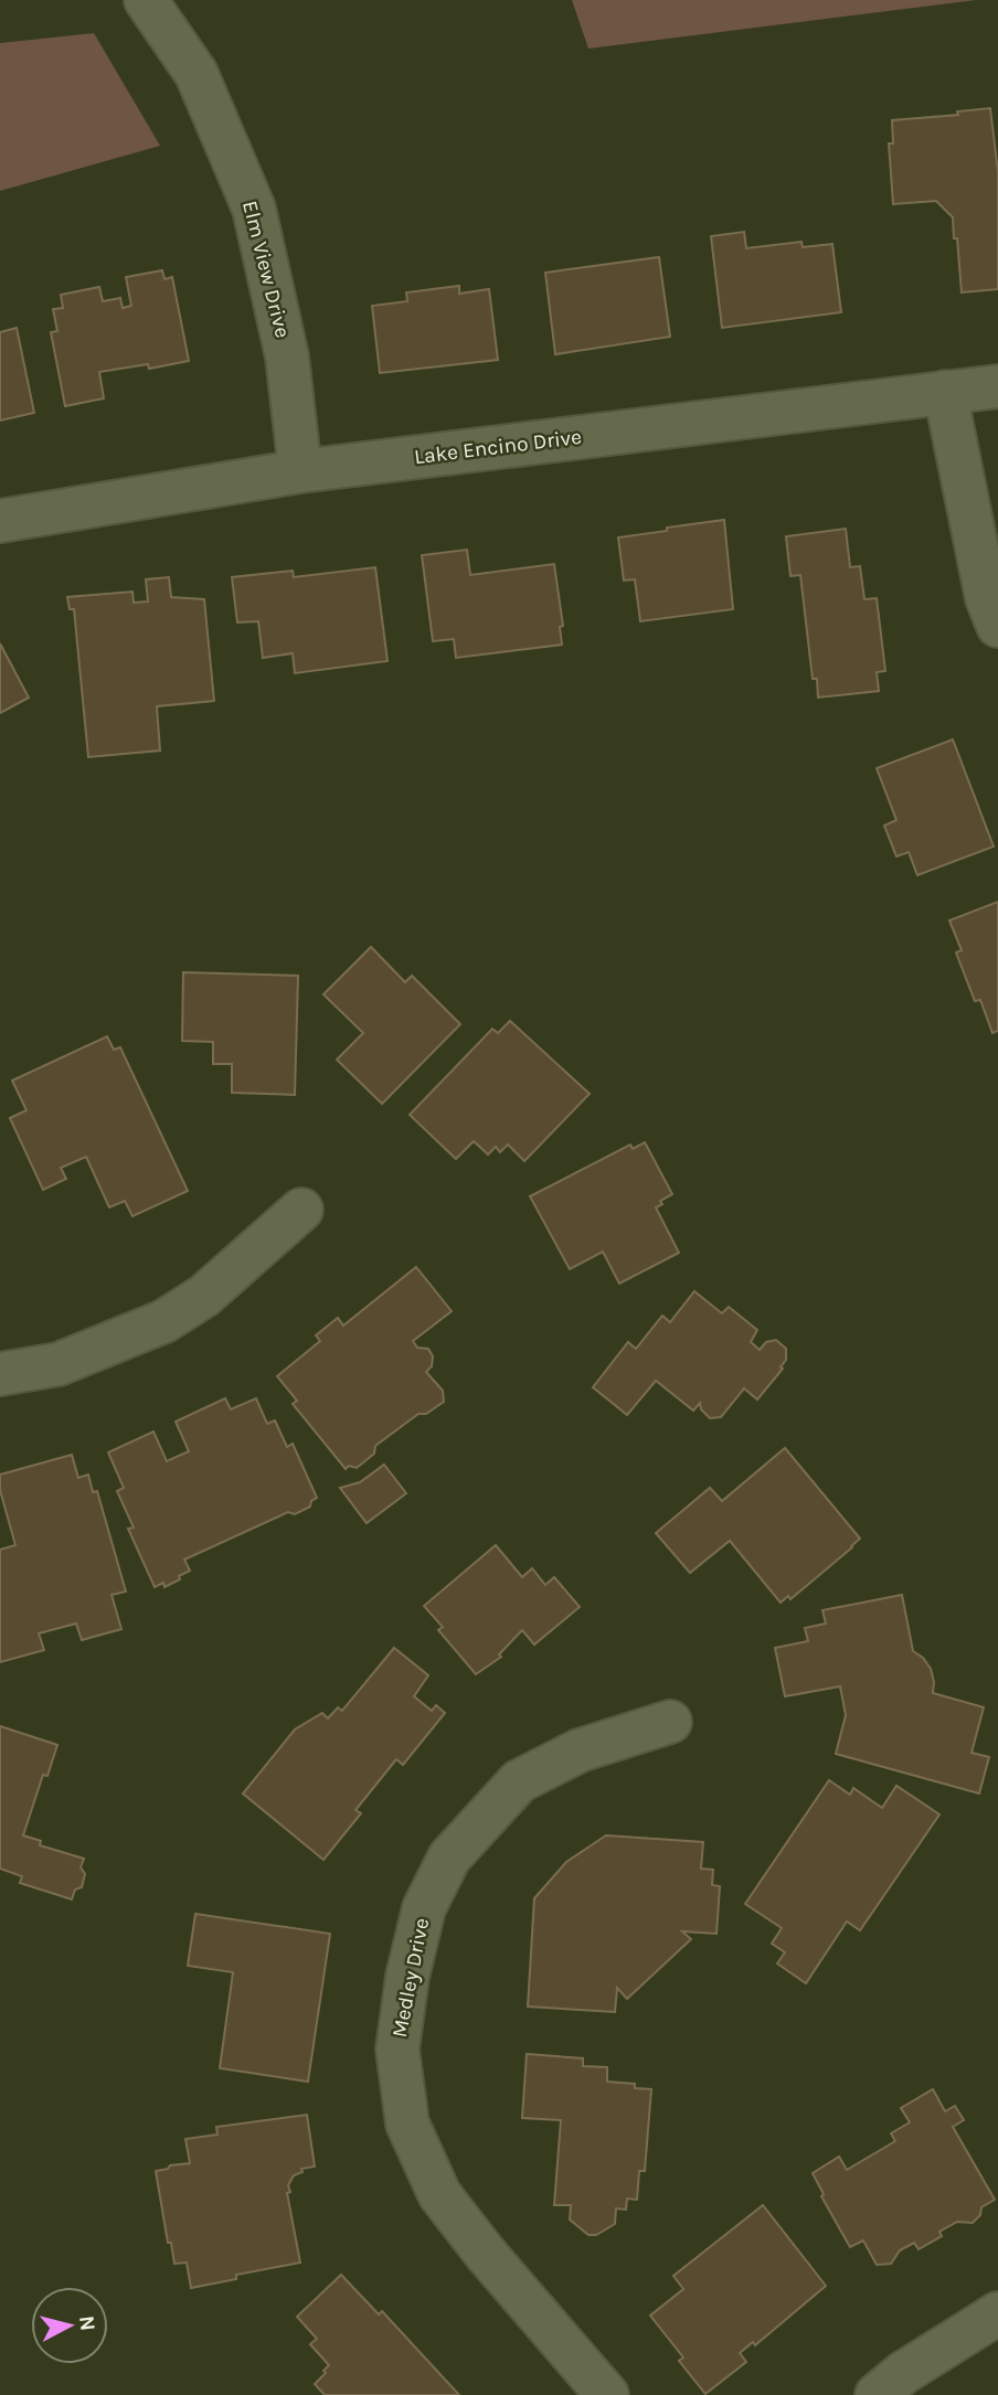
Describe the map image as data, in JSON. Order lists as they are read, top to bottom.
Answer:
{
  "streets": {
    "street": ["Elm View Drive", "Lake Encino Drive", "Medley Drive"]
  },
  "crossings": [
    ["Elm View Drive", "Lake Encino Drive"]
  ],
  "north": "right"
}
